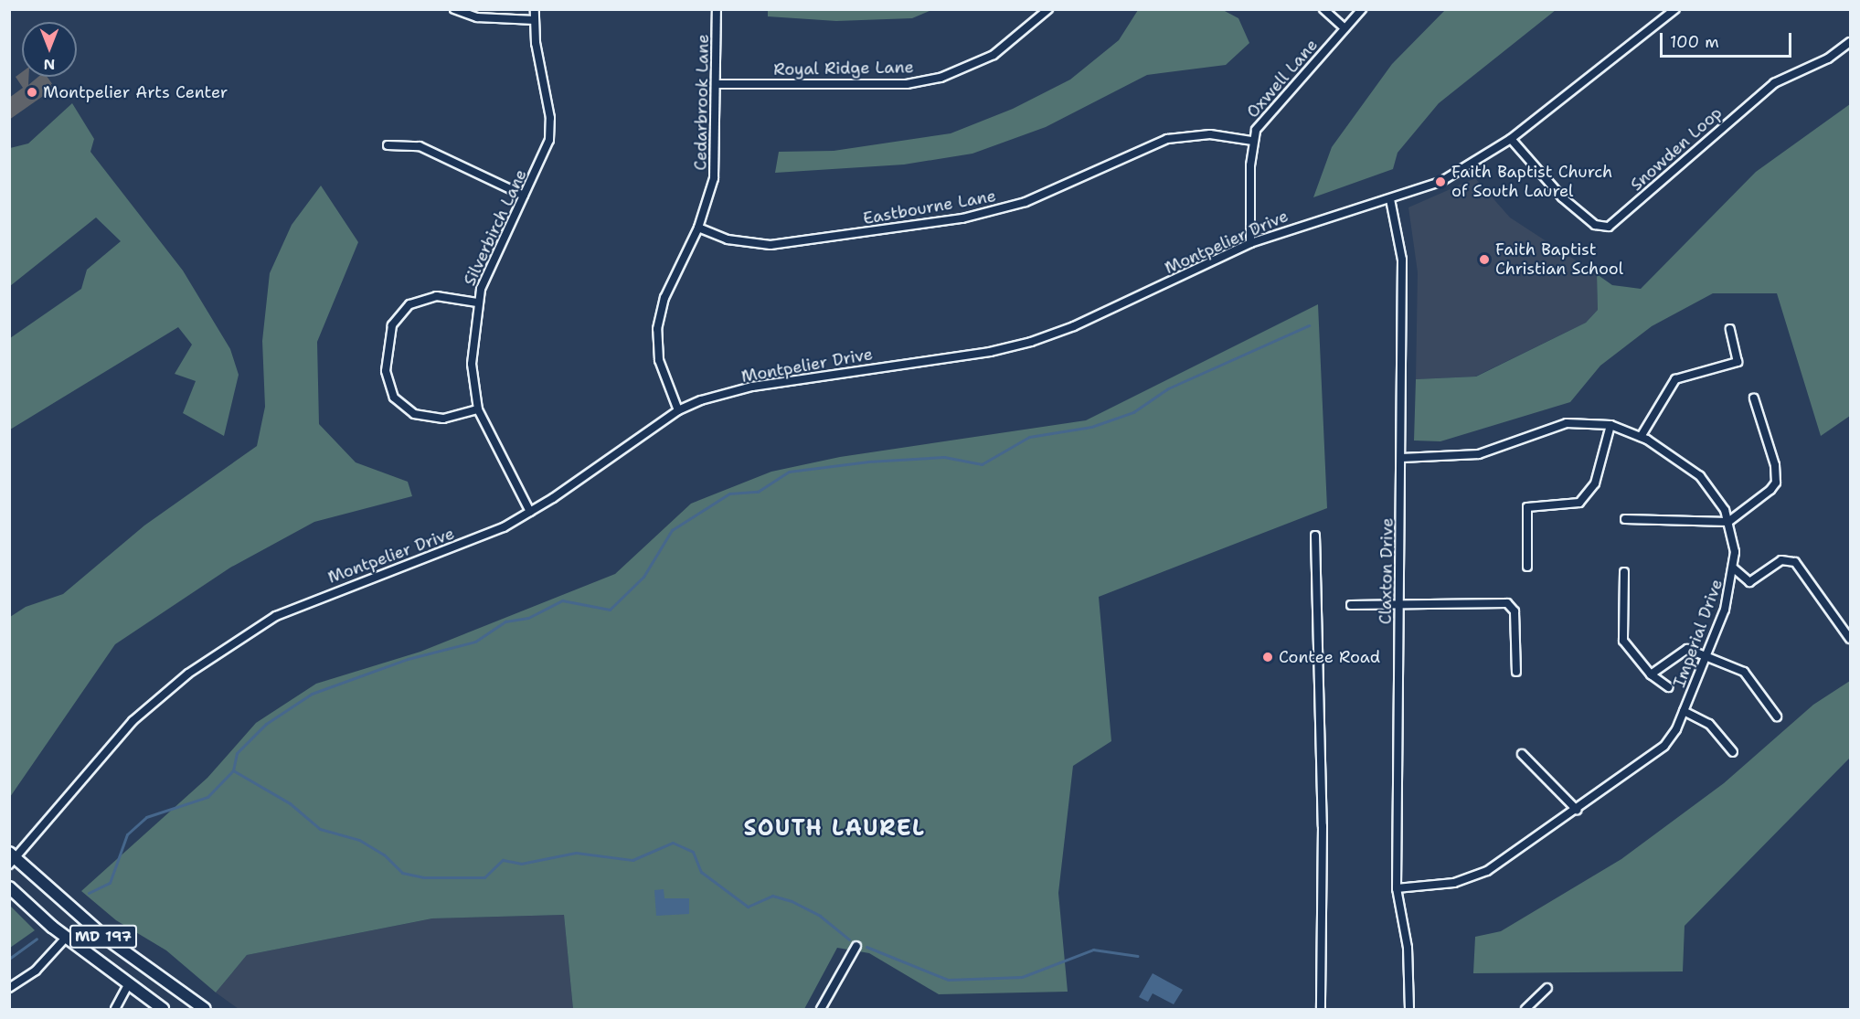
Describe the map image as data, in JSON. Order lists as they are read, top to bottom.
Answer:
{
  "streets": {
    "main road": ["MD 197"],
    "street": [
      "Royal Ridge Lane",
      "Oxwell Lane",
      "Cedarbrook Lane",
      "Snowden Loop",
      "Eastbourne Lane",
      "Silverbirch Lane",
      "Montpelier Drive",
      "Claxton Drive",
      "Imperial Drive"
    ]
  },
  "crossings": [
    ["Royal Ridge Lane", "Cedarbrook Lane"],
    ["Oxwell Lane", "Eastbourne Lane"],
    ["Oxwell Lane", "Montpelier Drive"],
    ["Cedarbrook Lane", "Eastbourne Lane"],
    ["Cedarbrook Lane", "Montpelier Drive"],
    ["Snowden Loop", "Montpelier Drive"],
    ["Silverbirch Lane", "Montpelier Drive"],
    ["Montpelier Drive", "Claxton Drive"],
    ["Montpelier Drive", "MD 197"],
    ["Claxton Drive", "Imperial Drive"]
  ],
  "districts": ["SOUTH LAUREL"],
  "places": [
    "Montpelier Arts Center",
    "Faith Baptist Church of South Laurel",
    "Faith Baptist Christian School",
    "Contee Road"
  ],
  "scale_bar": "100 m",
  "north": "bottom"
}
